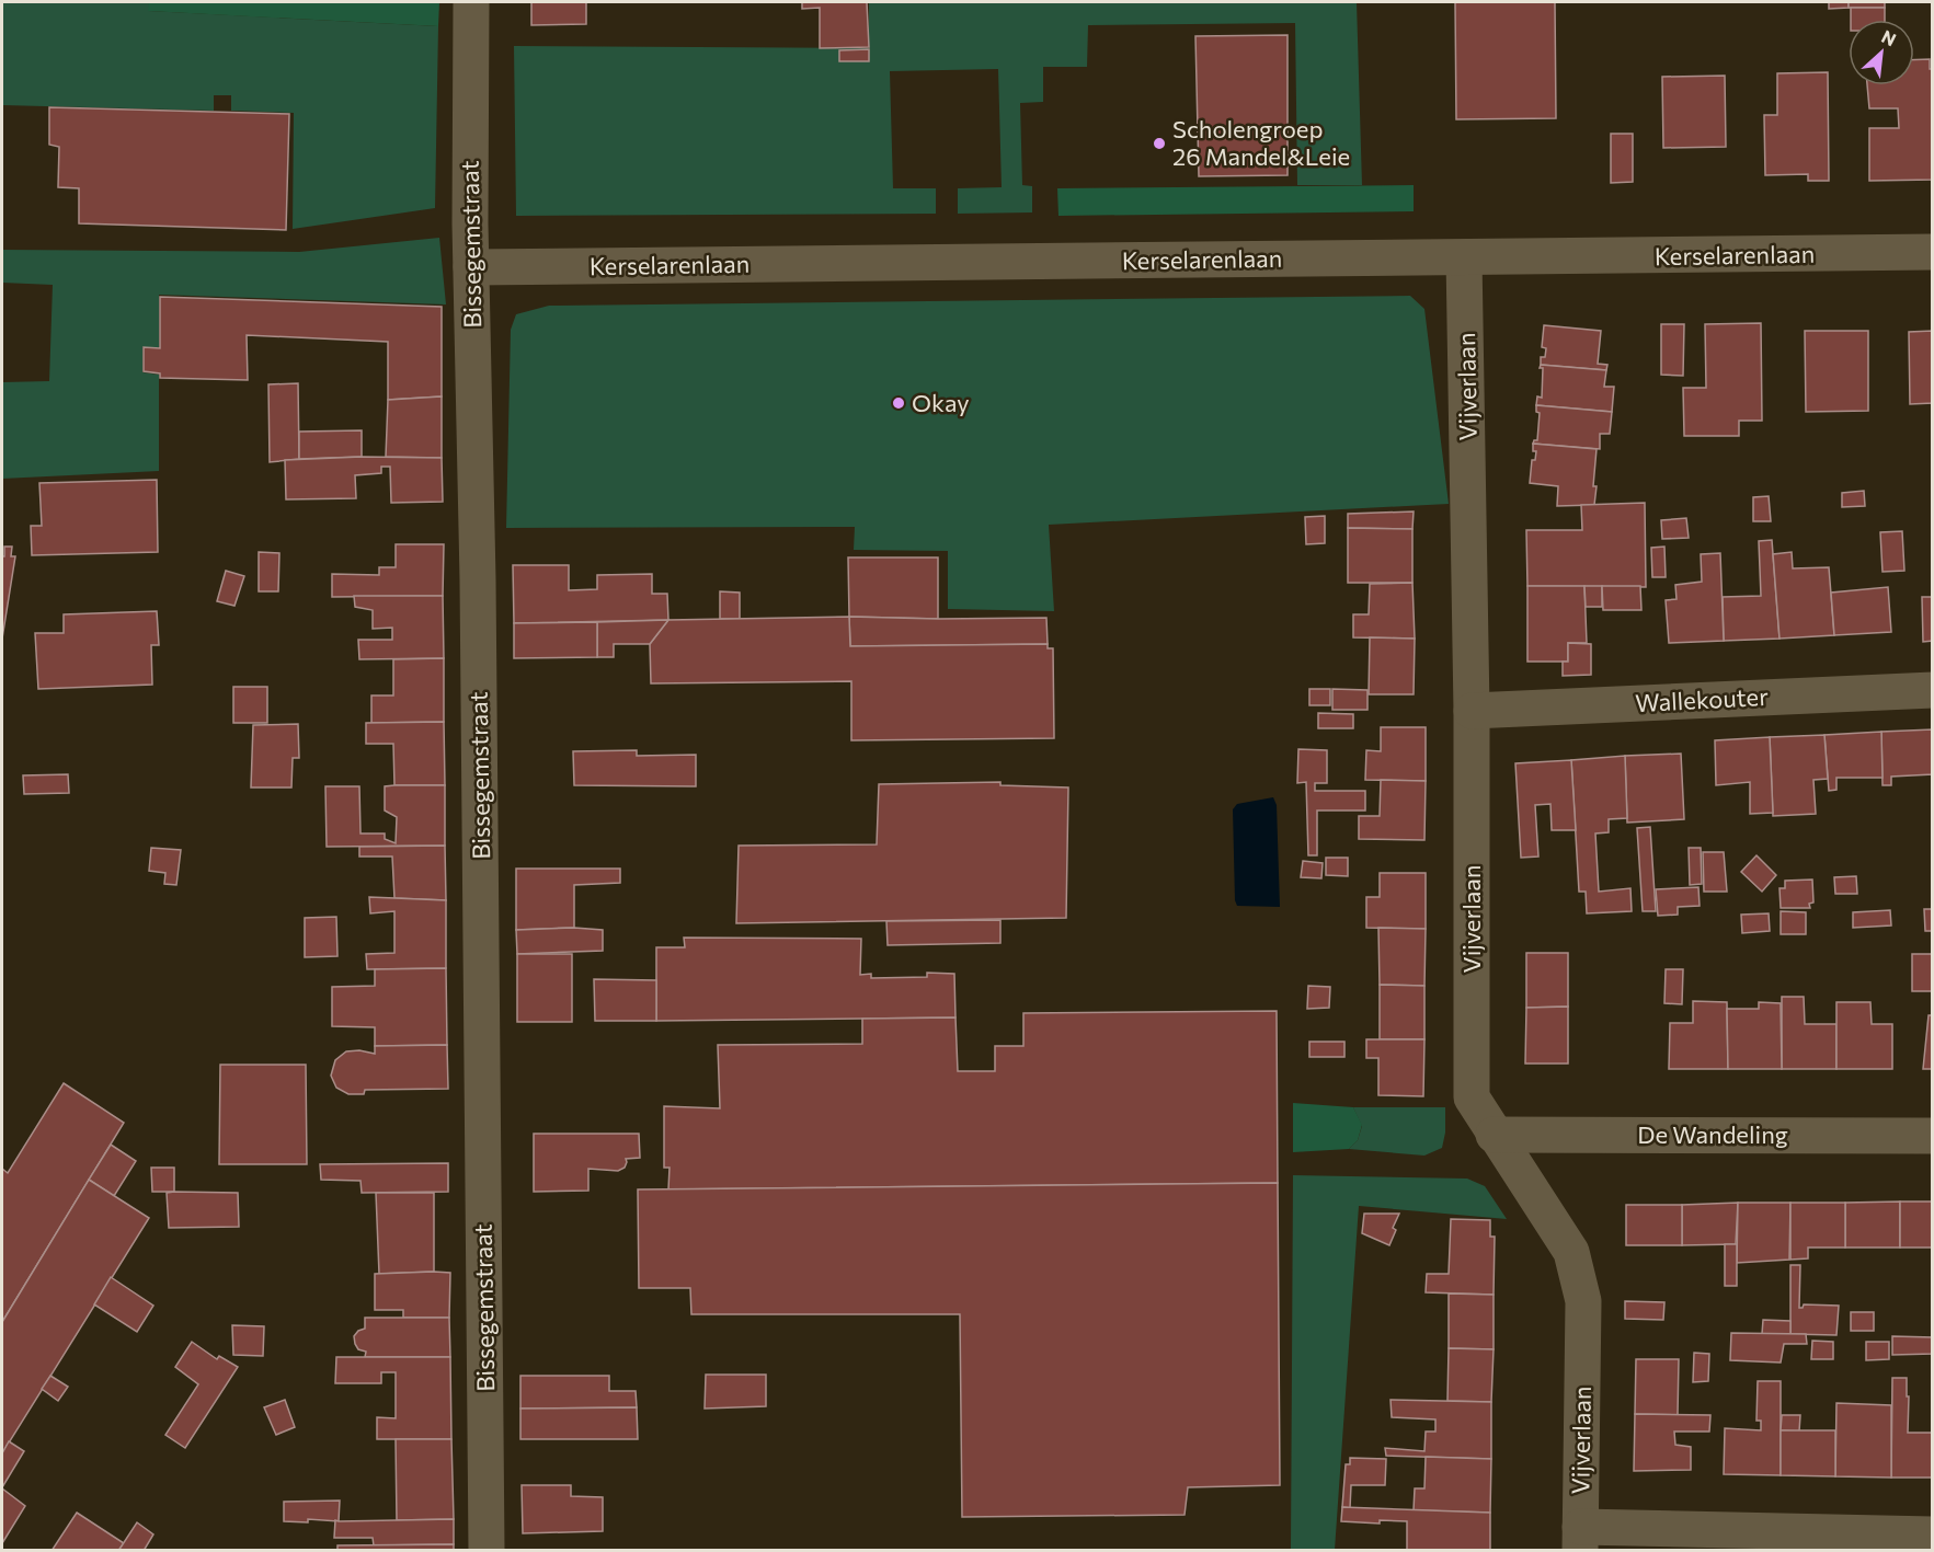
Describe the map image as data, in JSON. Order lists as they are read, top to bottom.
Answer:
{
  "streets": {
    "street": [
      "Bissegemstraat",
      "Kerselarenlaan",
      "Vijverlaan",
      "Wallekouter",
      "De Wandeling"
    ]
  },
  "crossings": [
    ["Bissegemstraat", "Kerselarenlaan"],
    ["Kerselarenlaan", "Vijverlaan"],
    ["Vijverlaan", "Wallekouter"],
    ["Vijverlaan", "De Wandeling"]
  ],
  "places": ["Scholengroep 26 Mandel&Leie", "Okay"],
  "north": "top right"
}
